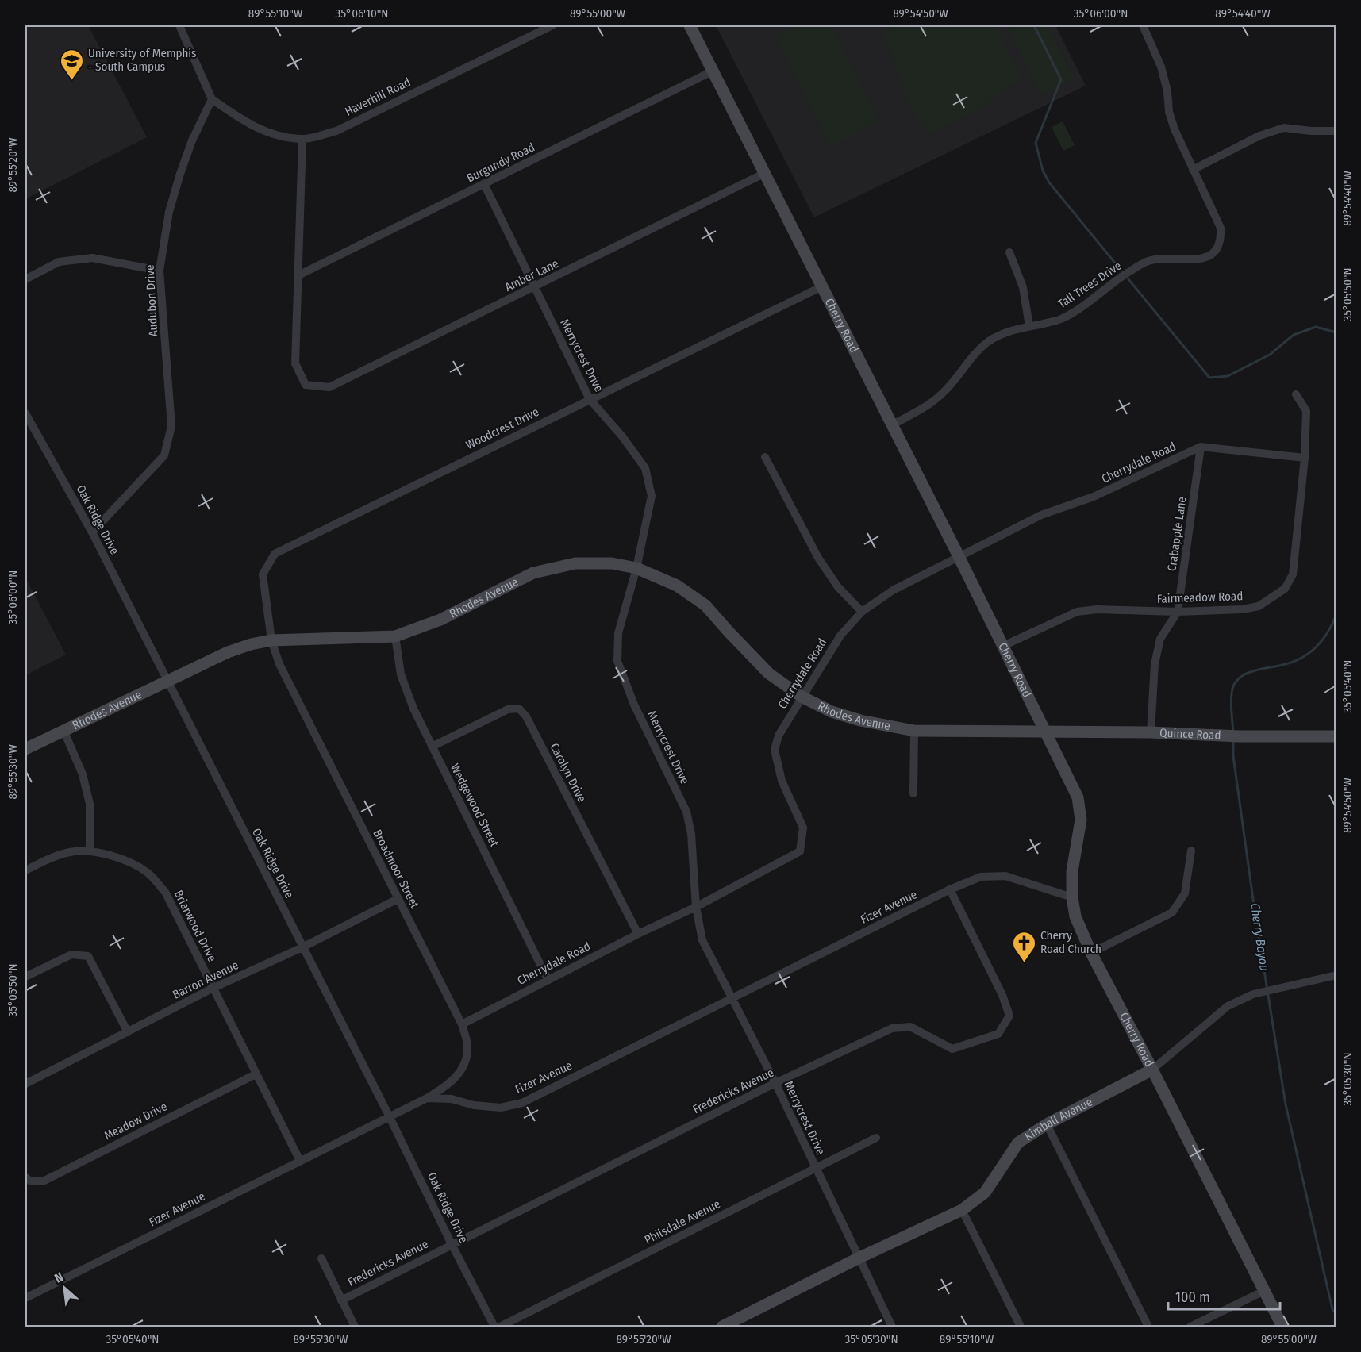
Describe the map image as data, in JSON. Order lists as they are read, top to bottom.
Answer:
{
  "streets": {
    "main road": [
      "Cherry Road",
      "Rhodes Avenue",
      "Quince Road",
      "Kimball Avenue"
    ],
    "street": [
      "Haverhill Road",
      "Burgundy Road",
      "Amber Lane",
      "Tall Trees Drive",
      "Audubon Drive",
      "Merrycrest Drive",
      "Woodcrest Drive",
      "Cherrydale Road",
      "Oak Ridge Drive",
      "Crabapple Lane",
      "Fairmeadow Road",
      "Carolyn Drive",
      "Wedgewood Street",
      "Broadmoor Street",
      "Fizer Avenue",
      "Briarwood Drive",
      "Barron Avenue",
      "Fredericks Avenue",
      "Meadow Drive",
      "Philsdale Avenue"
    ]
  },
  "crossings": [
    ["Haverhill Road", "Audubon Drive"],
    ["Burgundy Road", "Amber Lane"],
    ["Burgundy Road", "Cherry Road"],
    ["Burgundy Road", "Merrycrest Drive"],
    ["Amber Lane", "Cherry Road"],
    ["Amber Lane", "Merrycrest Drive"],
    ["Tall Trees Drive", "Cherry Road"],
    ["Audubon Drive", "Oak Ridge Drive"],
    ["Cherry Road", "Woodcrest Drive"],
    ["Cherry Road", "Cherrydale Road"],
    ["Cherry Road", "Rhodes Avenue"],
    ["Cherry Road", "Fairmeadow Road"],
    ["Cherry Road", "Quince Road"],
    ["Cherry Road", "Fizer Avenue"],
    ["Cherry Road", "Kimball Avenue"],
    ["Merrycrest Drive", "Woodcrest Drive"],
    ["Merrycrest Drive", "Cherrydale Road"],
    ["Merrycrest Drive", "Rhodes Avenue"],
    ["Merrycrest Drive", "Fizer Avenue"],
    ["Merrycrest Drive", "Fredericks Avenue"],
    ["Merrycrest Drive", "Kimball Avenue"],
    ["Merrycrest Drive", "Philsdale Avenue"],
    ["Woodcrest Drive", "Rhodes Avenue"],
    ["Woodcrest Drive", "Broadmoor Street"],
    ["Cherrydale Road", "Crabapple Lane"],
    ["Cherrydale Road", "Rhodes Avenue"],
    ["Cherrydale Road", "Carolyn Drive"],
    ["Cherrydale Road", "Wedgewood Street"],
    ["Cherrydale Road", "Broadmoor Street"],
    ["Oak Ridge Drive", "Rhodes Avenue"],
    ["Oak Ridge Drive", "Fizer Avenue"],
    ["Oak Ridge Drive", "Barron Avenue"],
    ["Oak Ridge Drive", "Fredericks Avenue"],
    ["Crabapple Lane", "Fairmeadow Road"],
    ["Crabapple Lane", "Quince Road"],
    ["Rhodes Avenue", "Quince Road"],
    ["Rhodes Avenue", "Wedgewood Street"],
    ["Rhodes Avenue", "Broadmoor Street"],
    ["Carolyn Drive", "Wedgewood Street"],
    ["Broadmoor Street", "Fizer Avenue"],
    ["Broadmoor Street", "Barron Avenue"],
    ["Fizer Avenue", "Briarwood Drive"],
    ["Fizer Avenue", "Fredericks Avenue"],
    ["Briarwood Drive", "Barron Avenue"],
    ["Briarwood Drive", "Meadow Drive"]
  ],
  "water": ["Cherry Bayou"],
  "places": {
    "school or university": ["University of Memphis - South Campus"],
    "church": ["Cherry Road Church"]
  },
  "scale_bar": "100 m",
  "north": "top left",
  "coordinates": [
    "89°55'10\"W",
    "35°06'10\"N",
    "89°55'00\"W",
    "89°54'50\"W",
    "35°06'00\"N",
    "89°54'40\"W",
    "89°55'20\"W",
    "35°05'50\"N",
    "35°05'40\"N",
    "89°55'30\"W",
    "35°05'30\"N"
  ]
}
